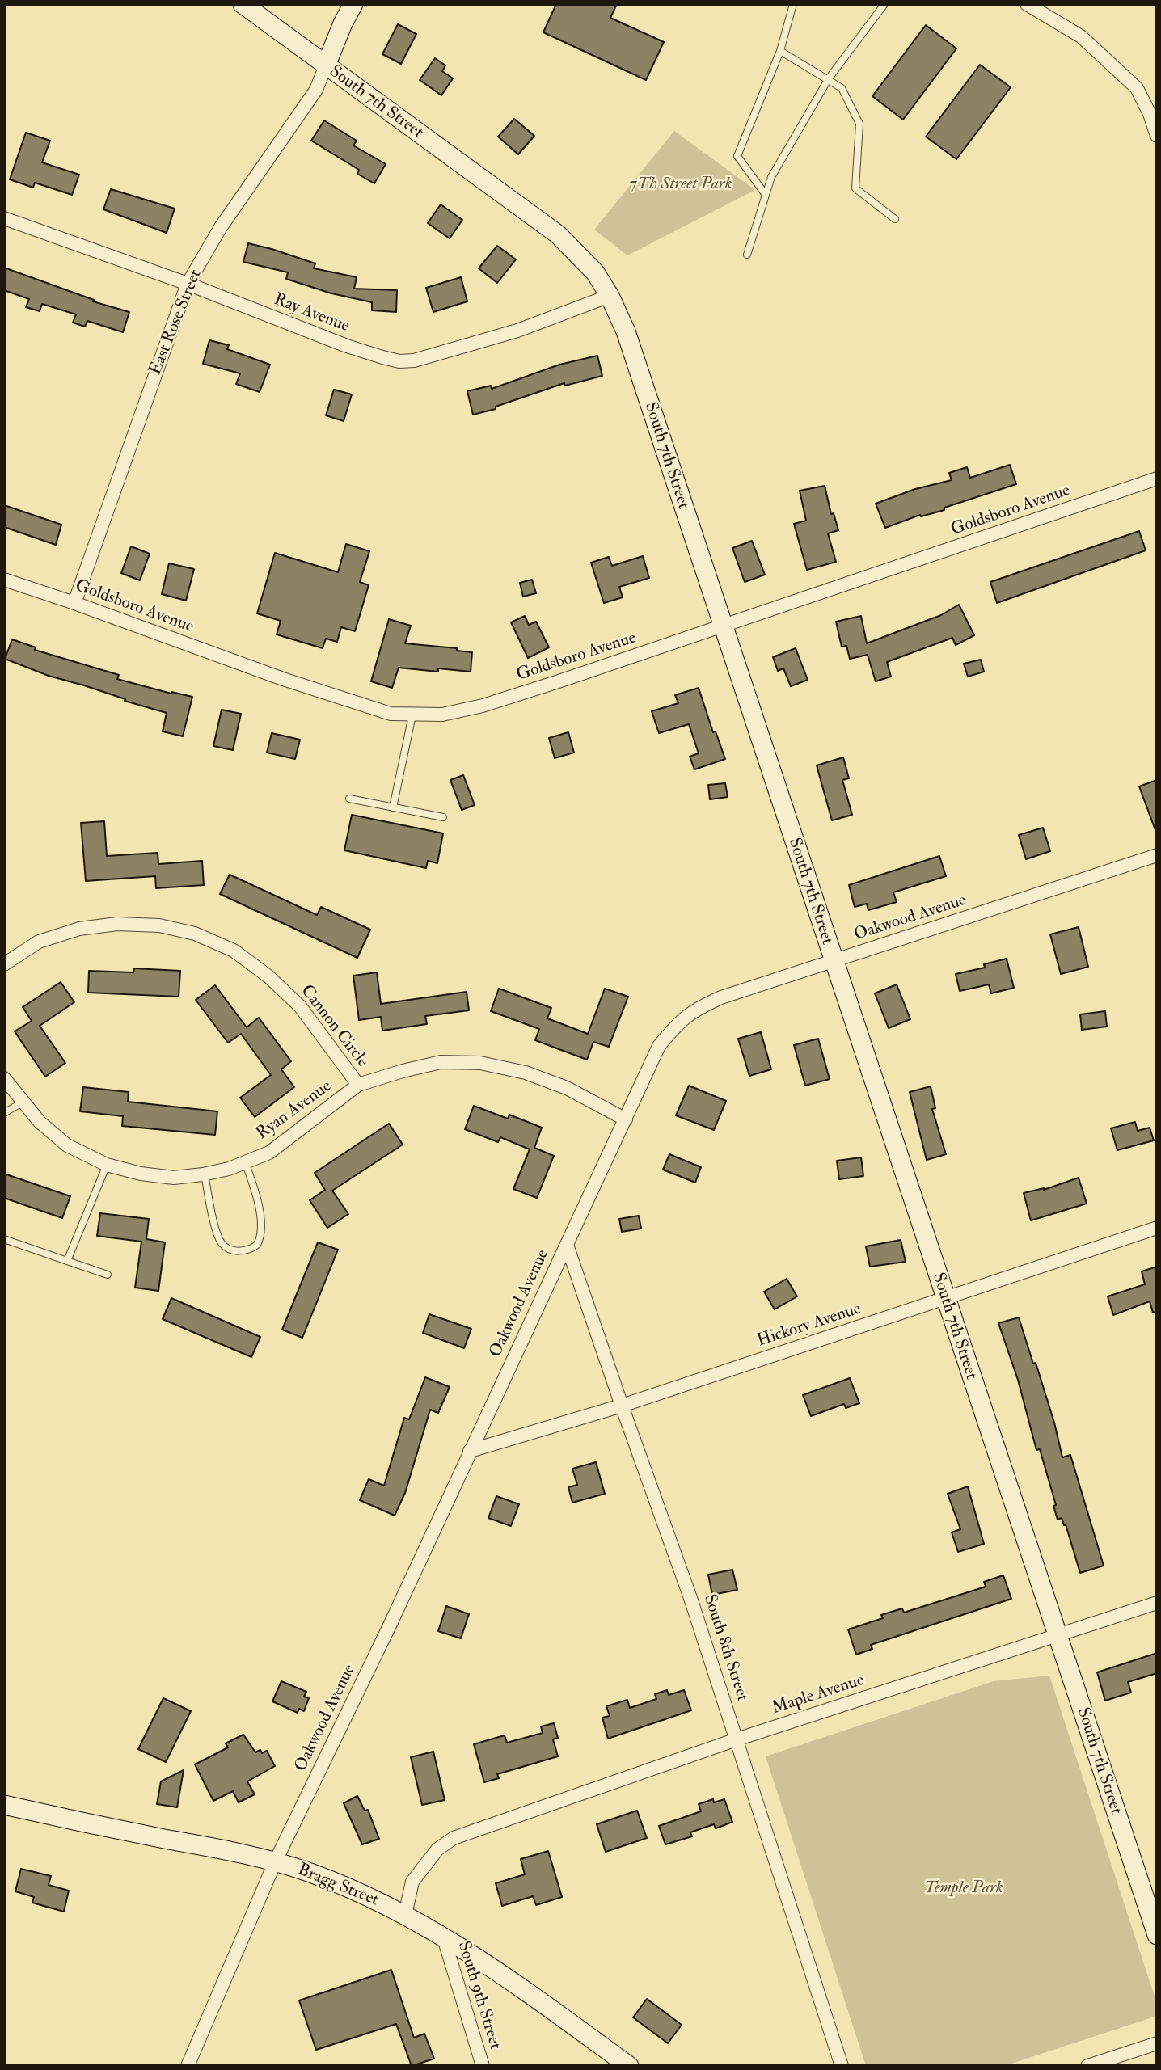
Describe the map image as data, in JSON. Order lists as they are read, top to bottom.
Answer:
{
  "streets": {
    "street": [
      "South 7th Street",
      "Ray Avenue",
      "East Rose Street",
      "Goldsboro Avenue",
      "Oakwood Avenue",
      "Cannon Circle",
      "Ryan Avenue",
      "Hickory Avenue",
      "South 8th Street",
      "Maple Avenue",
      "Bragg Street",
      "South 9th Street"
    ]
  },
  "crossings": [
    ["South 7th Street", "Ray Avenue"],
    ["South 7th Street", "East Rose Street"],
    ["South 7th Street", "Goldsboro Avenue"],
    ["South 7th Street", "Oakwood Avenue"],
    ["South 7th Street", "Hickory Avenue"],
    ["South 7th Street", "Maple Avenue"],
    ["Ray Avenue", "East Rose Street"],
    ["East Rose Street", "Goldsboro Avenue"],
    ["Oakwood Avenue", "Ryan Avenue"],
    ["Oakwood Avenue", "Hickory Avenue"],
    ["Oakwood Avenue", "South 8th Street"],
    ["Oakwood Avenue", "Bragg Street"],
    ["Cannon Circle", "Ryan Avenue"],
    ["Hickory Avenue", "South 8th Street"],
    ["South 8th Street", "Maple Avenue"],
    ["Maple Avenue", "Bragg Street"],
    ["Bragg Street", "South 9th Street"]
  ],
  "parks": ["7Th Street Park", "Temple Park"]
}
